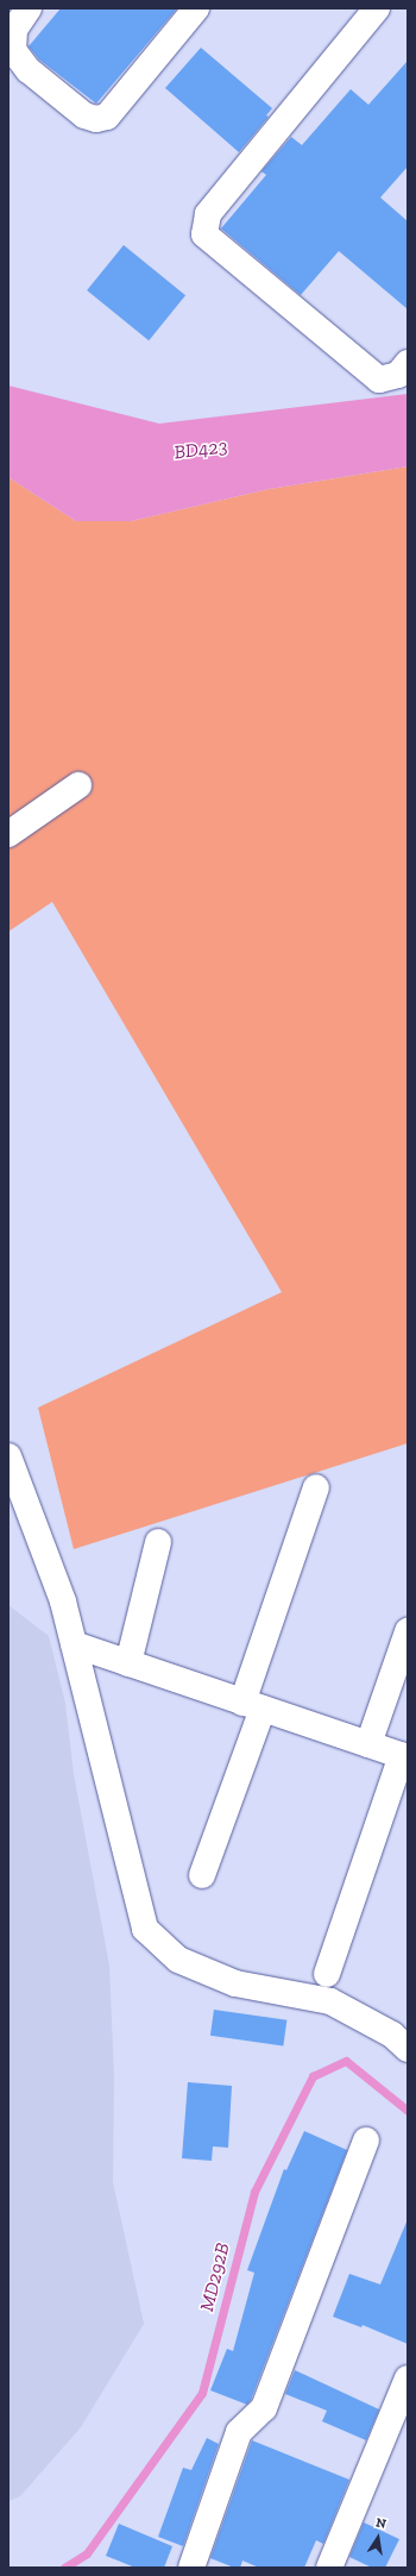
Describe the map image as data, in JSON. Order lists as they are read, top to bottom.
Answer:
{
  "water": ["BD423", "MD292B"],
  "north": "top"
}
